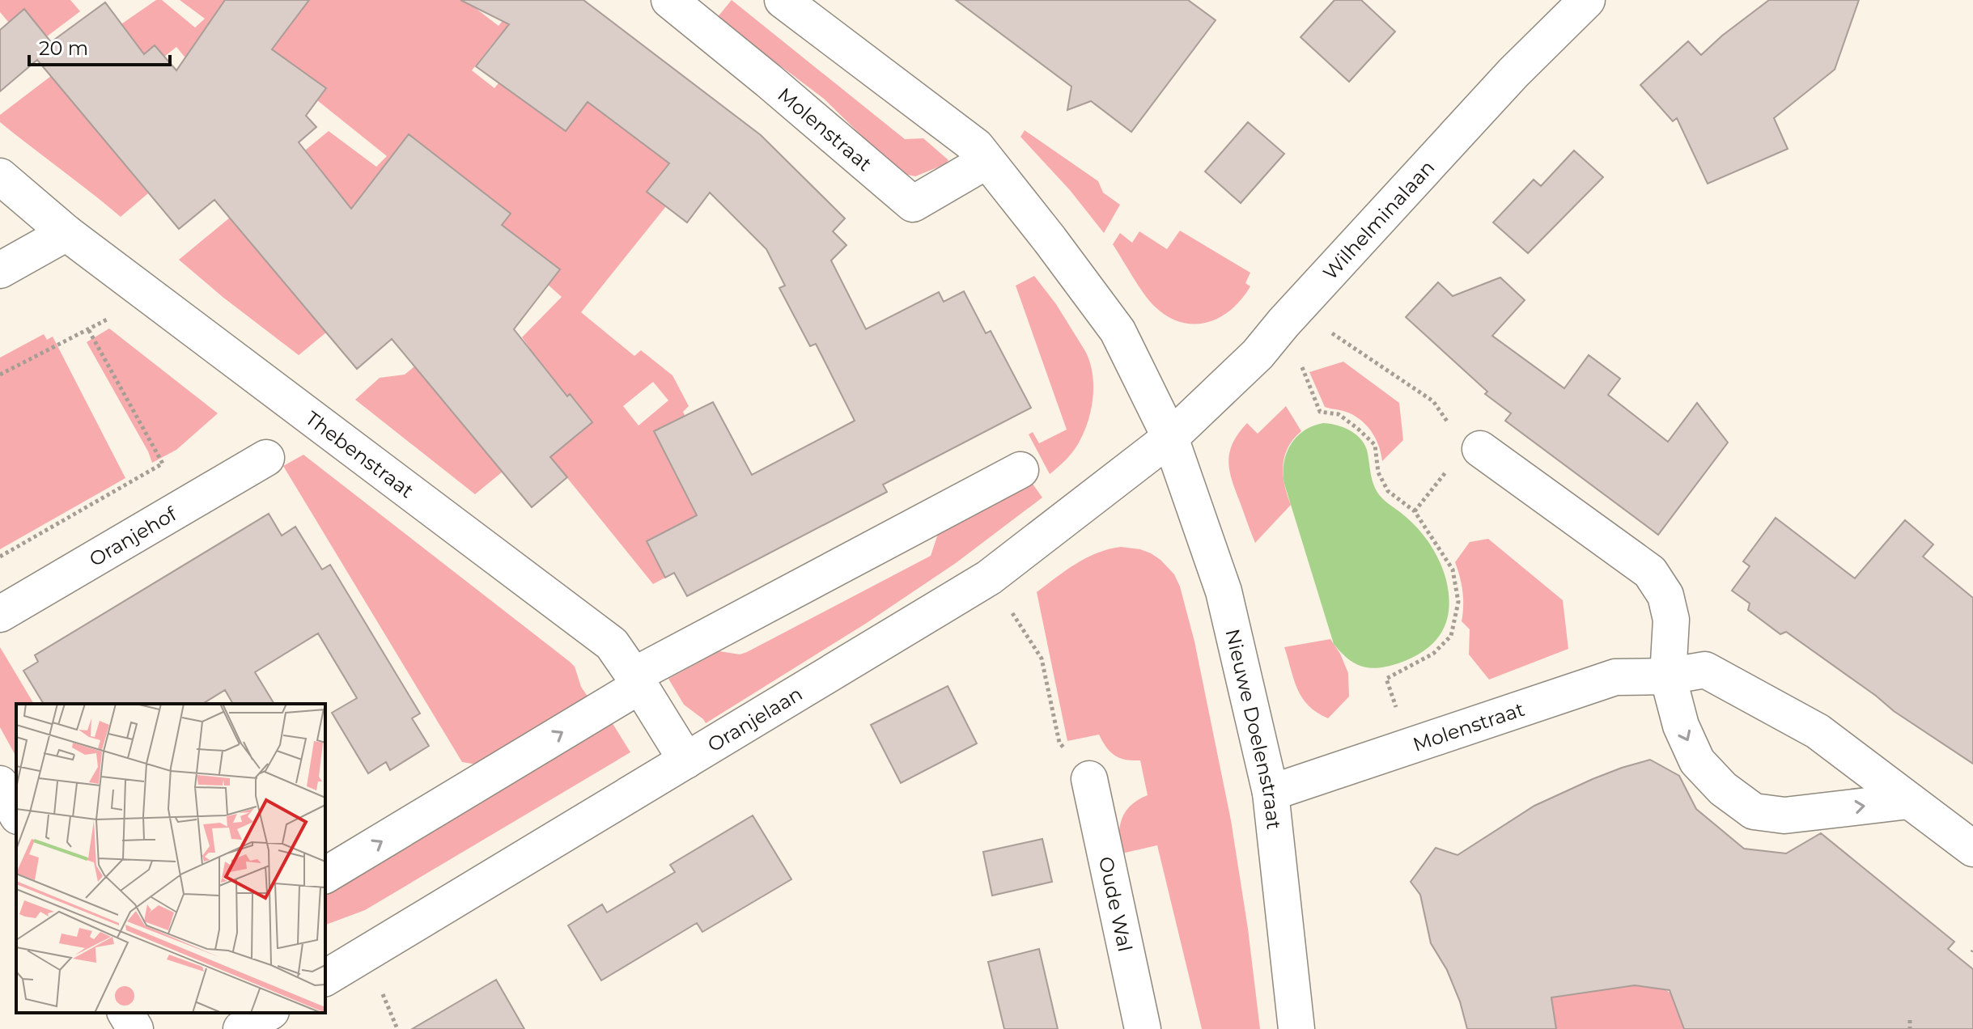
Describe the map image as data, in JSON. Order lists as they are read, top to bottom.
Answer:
{
  "streets": {
    "street": [
      "Molenstraat",
      "Wilhelminalaan",
      "Thebenstraat",
      "Oranjehof",
      "Oranjelaan",
      "Nieuwe Doelenstraat",
      "Oude Wal"
    ]
  },
  "crossings": [
    ["Molenstraat", "Nieuwe Doelenstraat"],
    ["Wilhelminalaan", "Oranjelaan"],
    ["Wilhelminalaan", "Nieuwe Doelenstraat"],
    ["Thebenstraat", "Oranjelaan"],
    ["Oranjelaan", "Nieuwe Doelenstraat"]
  ],
  "scale_bar": "20 m"
}
